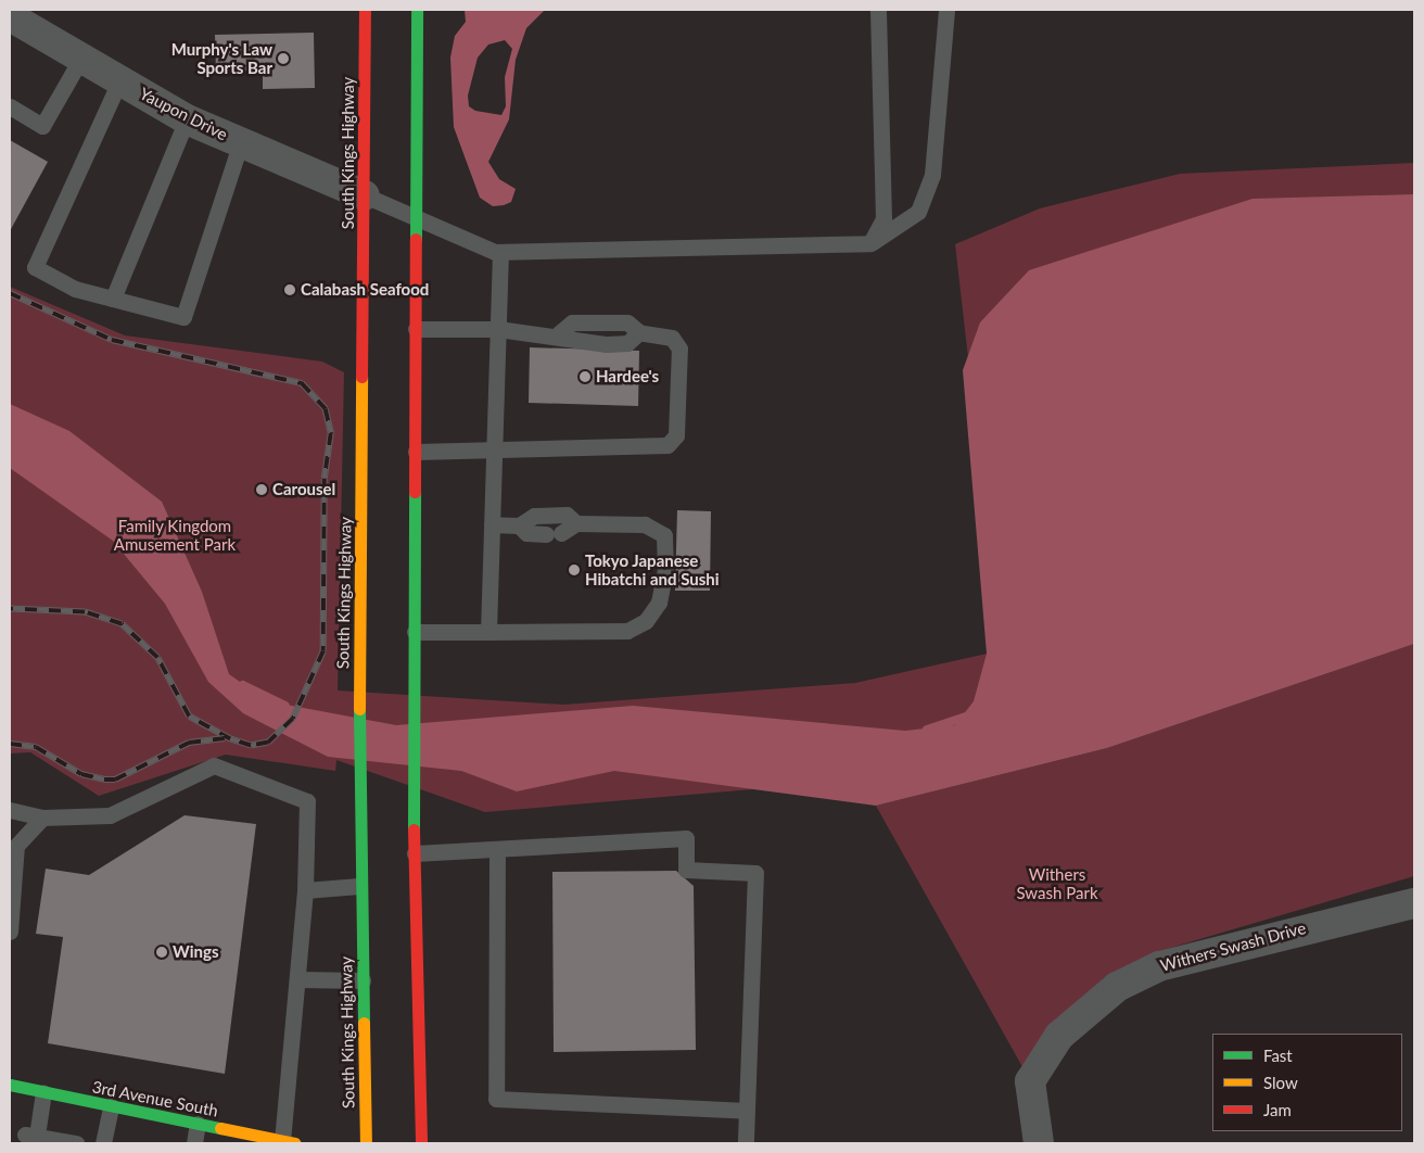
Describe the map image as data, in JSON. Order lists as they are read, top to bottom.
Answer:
{
  "streets": {
    "main road": ["South Kings Highway", "3rd Avenue South"],
    "street": ["Yaupon Drive", "Withers Swash Drive"]
  },
  "crossings": [
    ["Yaupon Drive", "South Kings Highway"]
  ],
  "parks": ["Family Kingdom Amusement Park", "Withers Swash Park"],
  "places": [
    "Murphy's Law Sports Bar",
    "Calabash Seafood",
    "Hardee's",
    "Carousel",
    "Tokyo Japanese Hibatchi and Sushi",
    "Wings"
  ],
  "legend": ["Fast", "Slow", "Jam"]
}
